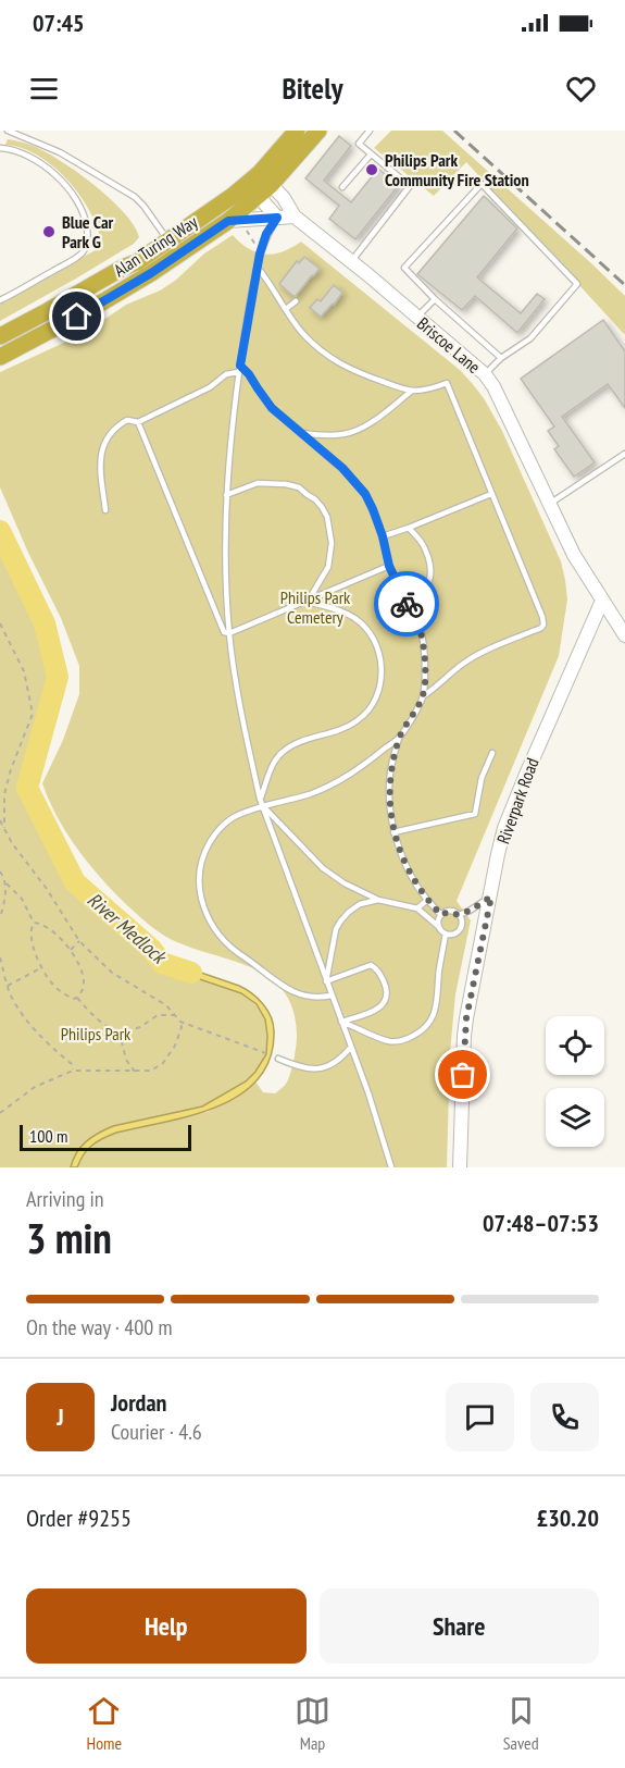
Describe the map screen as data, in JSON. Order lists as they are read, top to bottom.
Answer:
{
  "streets": {
    "highway": ["Alan Turing Way"],
    "street": ["Briscoe Lane", "Riverpark Road"]
  },
  "crossings": [
    ["Alan Turing Way", "Briscoe Lane"],
    ["Briscoe Lane", "Riverpark Road"]
  ],
  "water": ["River Medlock"],
  "parks": ["Philips Park Cemetery", "Philips Park"],
  "places": ["Philips Park Community Fire Station", "Blue Car Park G"],
  "scale_bar": "100 m",
  "page": {
    "status": "07:45",
    "header": "Bitely",
    "scale": "100 m",
    "heading": ["3 min", "Arriving in", "07:48–07:53"],
    "panel": [
      "Jordan",
      "Courier · 4.6",
      "Order #9255",
      "£30.20"
    ],
    "bar": "On the way · 400 m",
    "round": "J",
    "buttons": ["Help", "Share"],
    "tabs": ["Home", "Map", "Saved"]
  }
}
